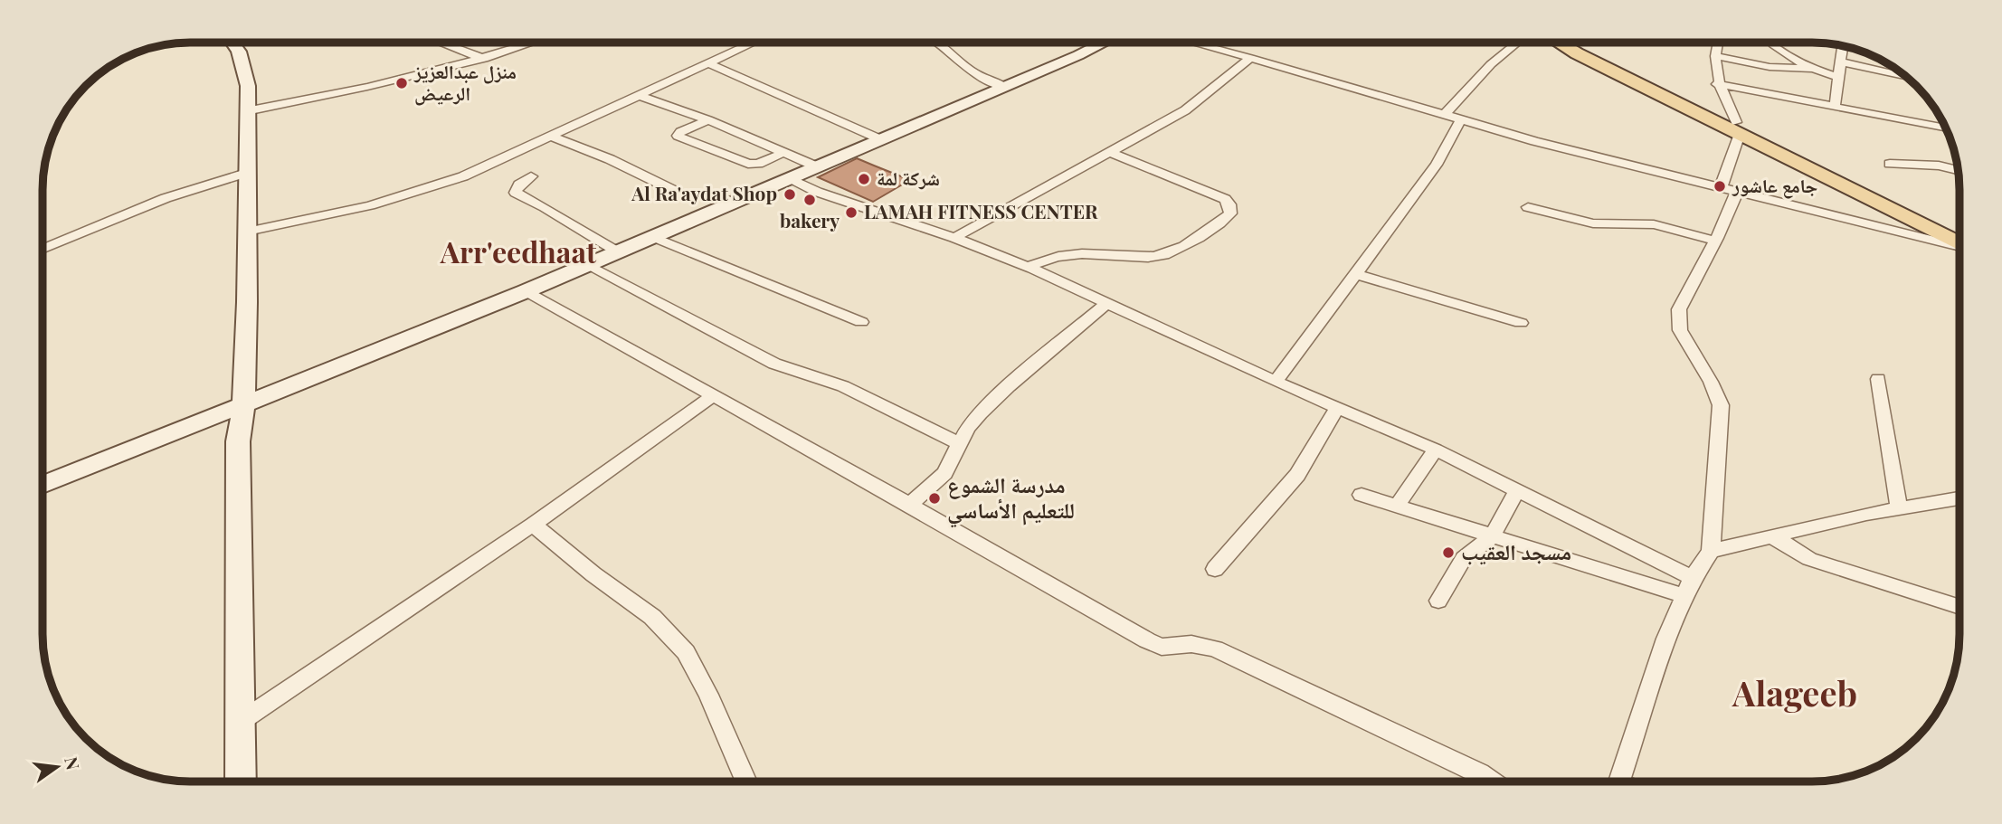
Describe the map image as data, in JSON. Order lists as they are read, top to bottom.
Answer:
{
  "districts": ["Arr'eedhaat", "Alageeb"],
  "places": [
    "منزل عبدالعزيز الرعيض",
    "شركة لمة",
    "جامع عاشور",
    "Al Ra'aydat Shop",
    "bakery",
    "LAMAH FITNESS CENTER",
    "مدرسة الشموع للتعليم الأساسي",
    "مسجد العقيب"
  ],
  "north": "right"
}
